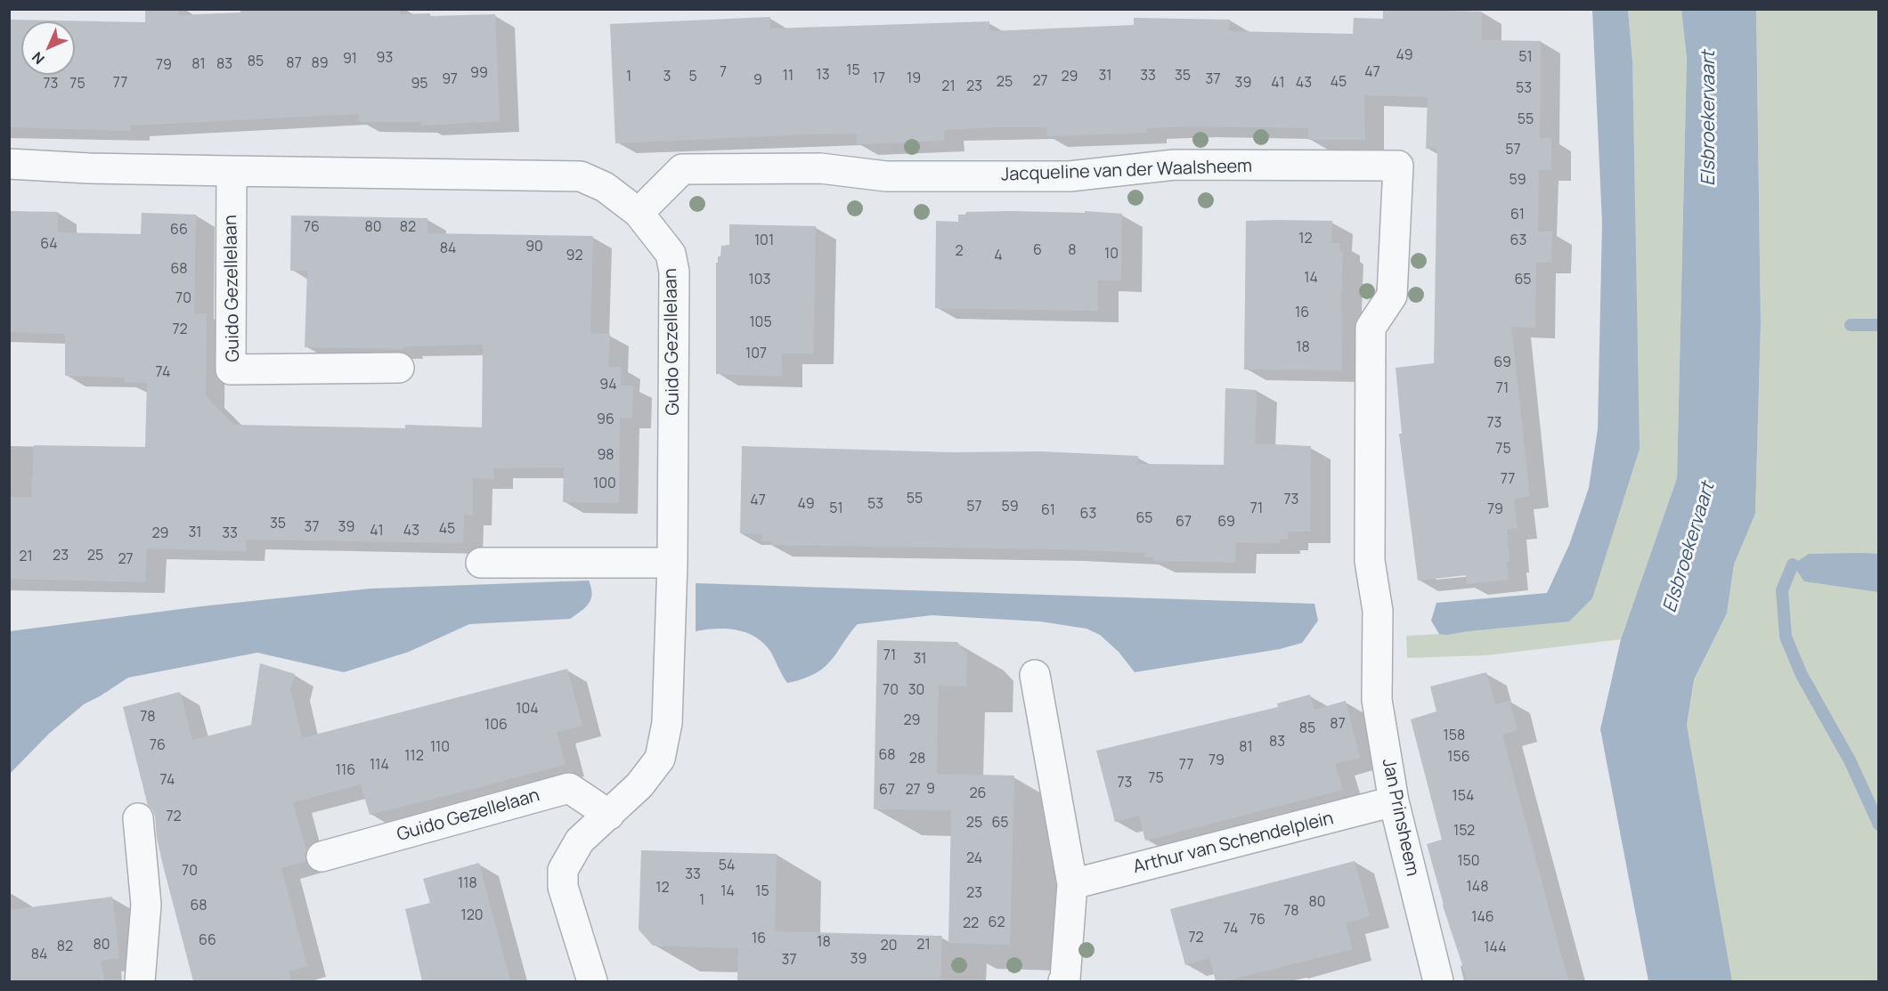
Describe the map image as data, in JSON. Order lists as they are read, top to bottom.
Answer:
{
  "streets": {
    "street": [
      "Jacqueline van der Waalsheem",
      "Guido Gezellelaan",
      "Jan Prinsheem",
      "Arthur van Schendelplein"
    ]
  },
  "crossings": [
    ["Jacqueline van der Waalsheem", "Guido Gezellelaan"],
    ["Jacqueline van der Waalsheem", "Jan Prinsheem"],
    ["Jan Prinsheem", "Arthur van Schendelplein"]
  ],
  "water": ["Elsbroekervaart"],
  "house_numbers": [
    "49",
    "51",
    "93",
    "91",
    "85",
    "87",
    "89",
    "81",
    "83",
    "79",
    "15",
    "7",
    "47",
    "99",
    "13",
    "11",
    "31",
    "33",
    "35",
    "1",
    "3",
    "5",
    "29",
    "17",
    "19",
    "97",
    "37",
    "9",
    "27",
    "25",
    "45",
    "77",
    "39",
    "41",
    "43",
    "73",
    "75",
    "95",
    "21",
    "23",
    "53",
    "55",
    "57",
    "59",
    "61",
    "76",
    "80",
    "82",
    "66",
    "12",
    "101",
    "63",
    "64",
    "90",
    "84",
    "6",
    "8",
    "2",
    "10",
    "92",
    "4",
    "68",
    "14",
    "103",
    "65",
    "70",
    "16",
    "105",
    "72",
    "18",
    "107",
    "69",
    "74",
    "94",
    "71",
    "96",
    "73",
    "75",
    "98",
    "77",
    "100",
    "55",
    "73",
    "47",
    "49",
    "53",
    "57",
    "59",
    "51",
    "71",
    "79",
    "61",
    "63",
    "65",
    "67",
    "69",
    "35",
    "37",
    "39",
    "45",
    "41",
    "43",
    "31",
    "29",
    "33",
    "23",
    "25",
    "21",
    "27",
    "71",
    "31",
    "70",
    "30",
    "104",
    "78",
    "29",
    "87",
    "106",
    "85",
    "158",
    "83",
    "76",
    "110",
    "81",
    "68",
    "112",
    "156",
    "28",
    "79",
    "114",
    "77",
    "116",
    "75",
    "74",
    "73",
    "9",
    "67",
    "27",
    "26",
    "154",
    "72",
    "25",
    "65",
    "152",
    "24",
    "150",
    "54",
    "70",
    "33",
    "118",
    "148",
    "12",
    "14",
    "15",
    "23",
    "1",
    "80",
    "68",
    "78",
    "120",
    "146",
    "76",
    "62",
    "22",
    "74",
    "72",
    "16",
    "66",
    "18",
    "80",
    "21",
    "20",
    "82",
    "144",
    "84",
    "39",
    "37"
  ],
  "north": "bottom left"
}
